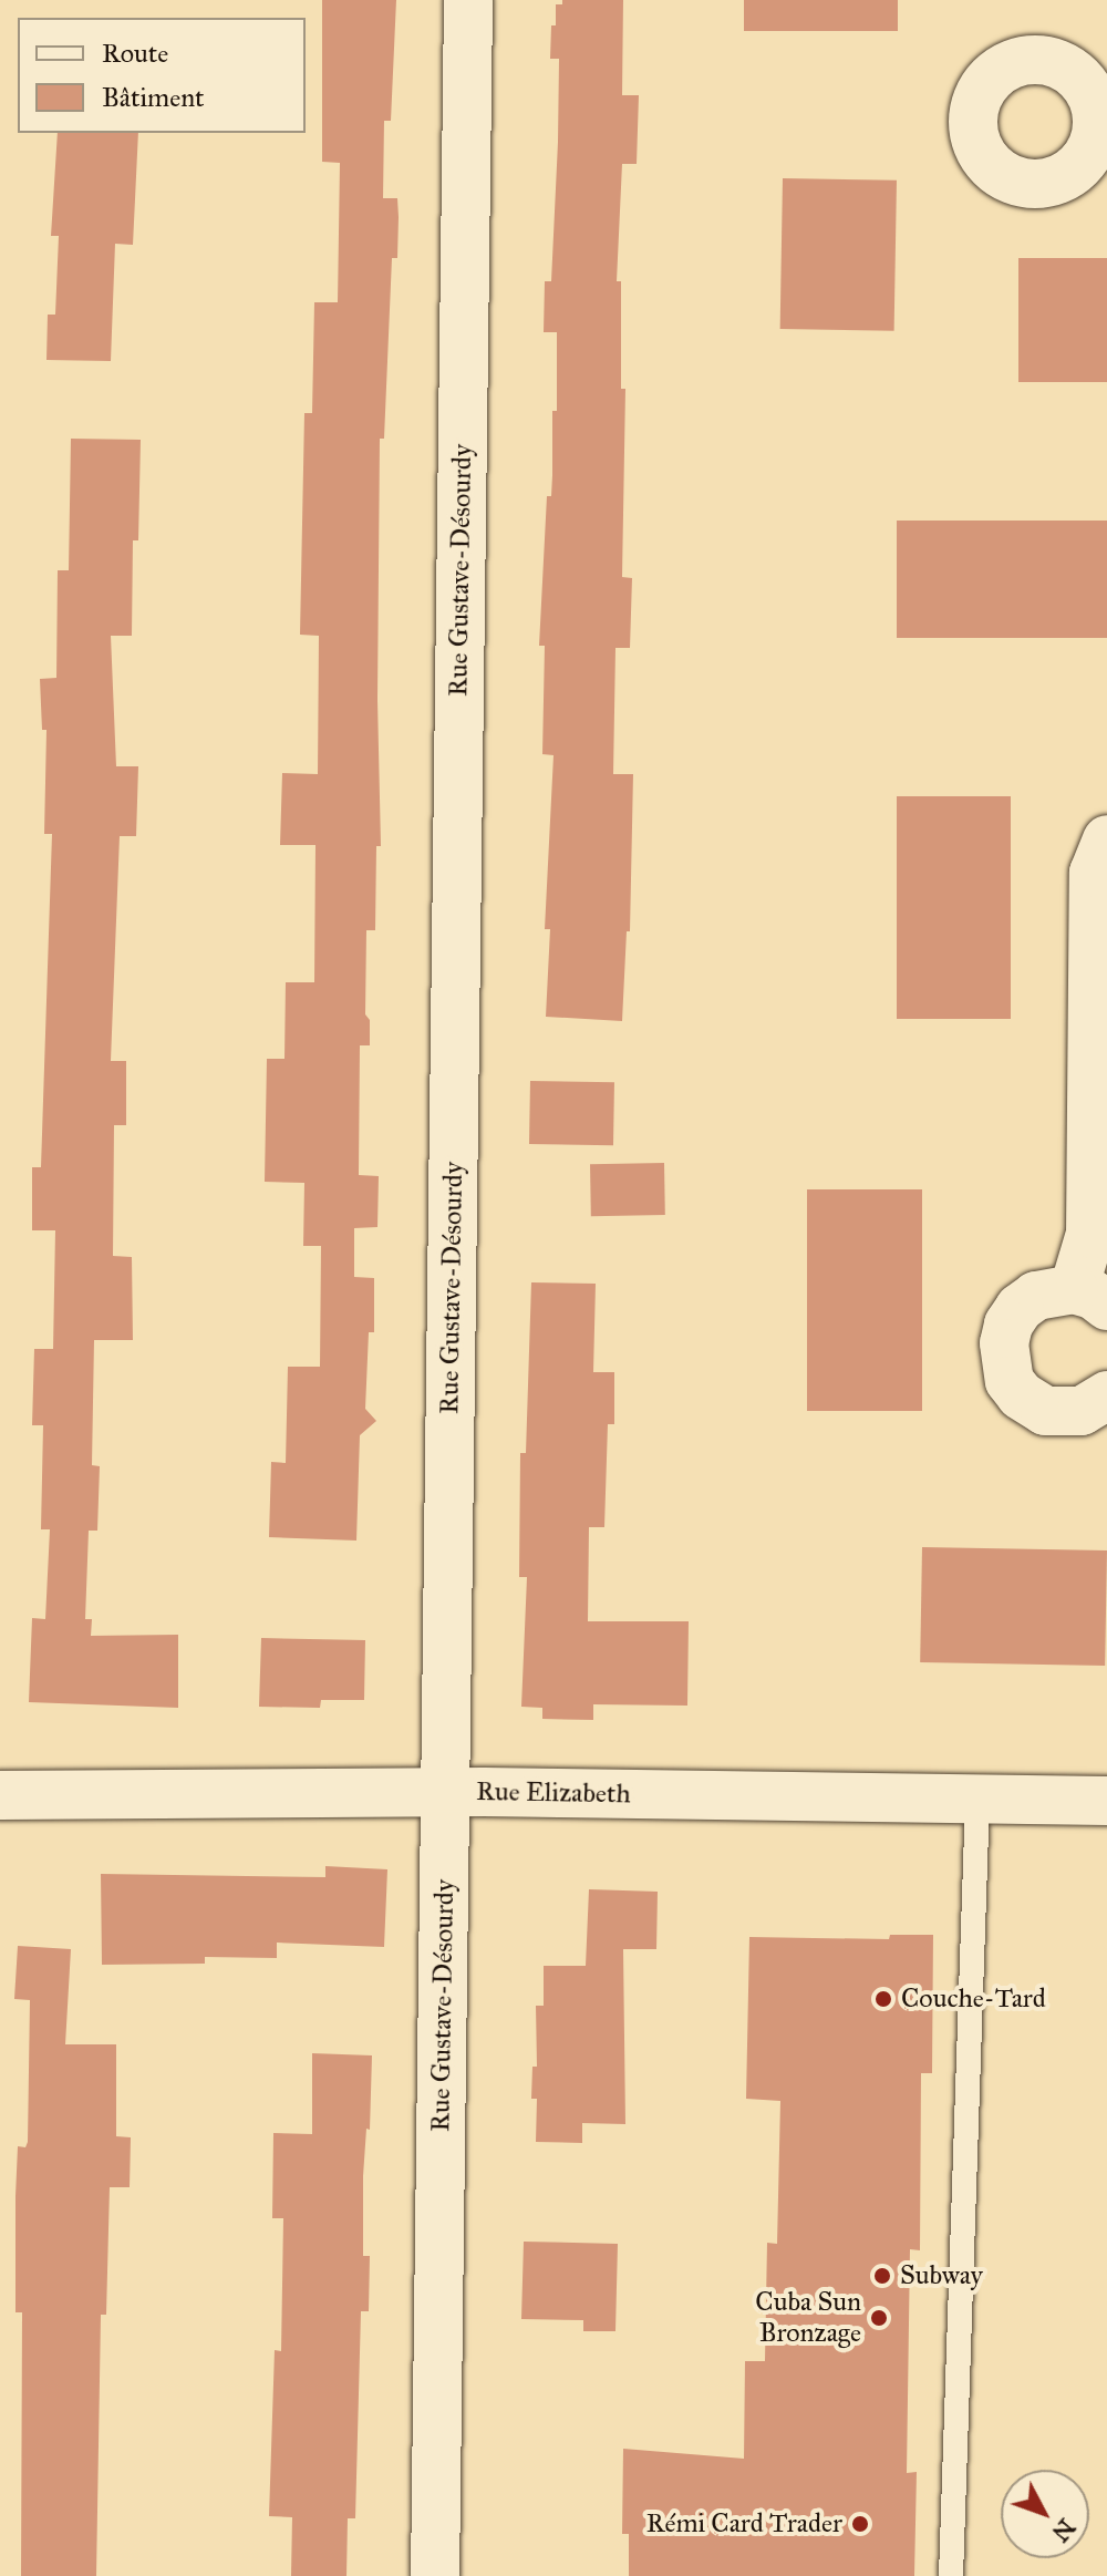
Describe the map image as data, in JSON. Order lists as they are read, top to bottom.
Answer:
{
  "streets": {
    "street": ["Rue Gustave-Désourdy", "Rue Elizabeth"]
  },
  "crossings": [
    ["Rue Gustave-Désourdy", "Rue Elizabeth"]
  ],
  "places": [
    "Couche-Tard",
    "Subway",
    "Cuba Sun Bronzage",
    "Rémi Card Trader"
  ],
  "legend": ["Route", "Bâtiment"],
  "north": "bottom right"
}
